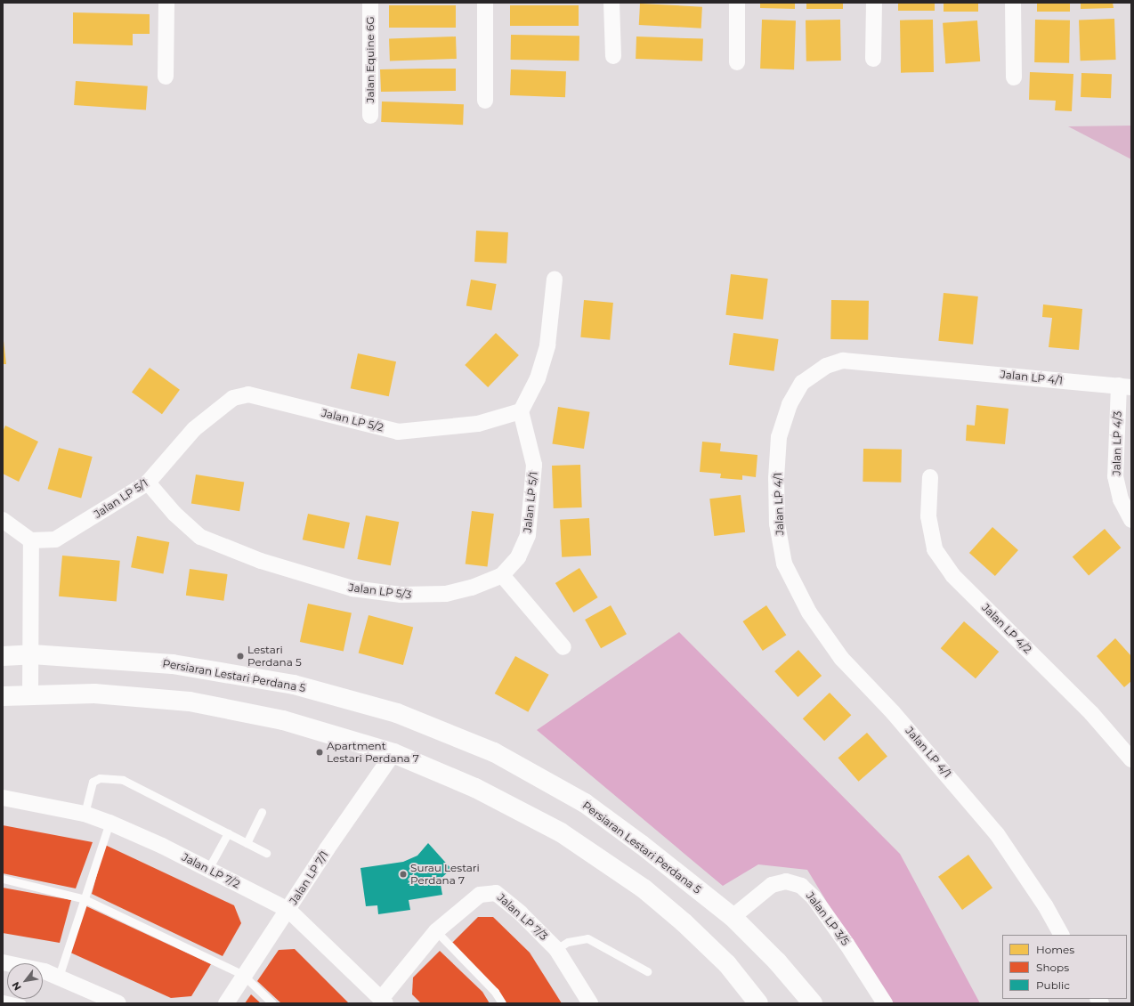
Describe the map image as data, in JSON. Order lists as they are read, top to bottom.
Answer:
{
  "streets": {
    "main road": ["Persiaran Lestari Perdana 5"],
    "street": [
      "Jalan Equine 6G",
      "Jalan LP 4/1",
      "Jalan LP 5/2",
      "Jalan LP 4/3",
      "Jalan LP 5/1",
      "Jalan LP 5/3",
      "Jalan LP 4/2",
      "Jalan LP 7/2",
      "Jalan LP 7/1",
      "Jalan LP 7/3",
      "Jalan LP 3/5"
    ]
  },
  "crossings": [
    ["Jalan LP 4/1", "Jalan LP 4/3"],
    ["Jalan LP 5/2", "Jalan LP 5/1"],
    ["Jalan LP 5/1", "Jalan LP 5/3"],
    ["Persiaran Lestari Perdana 5", "Jalan LP 3/5"],
    ["Jalan LP 7/2", "Jalan LP 7/1"],
    ["Jalan LP 7/2", "Jalan LP 7/3"]
  ],
  "places": ["Lestari Perdana 5", "Apartment Lestari Perdana 7", "Surau Lestari Perdana 7"],
  "legend": ["Homes", "Shops", "Public"],
  "north": "bottom left"
}
